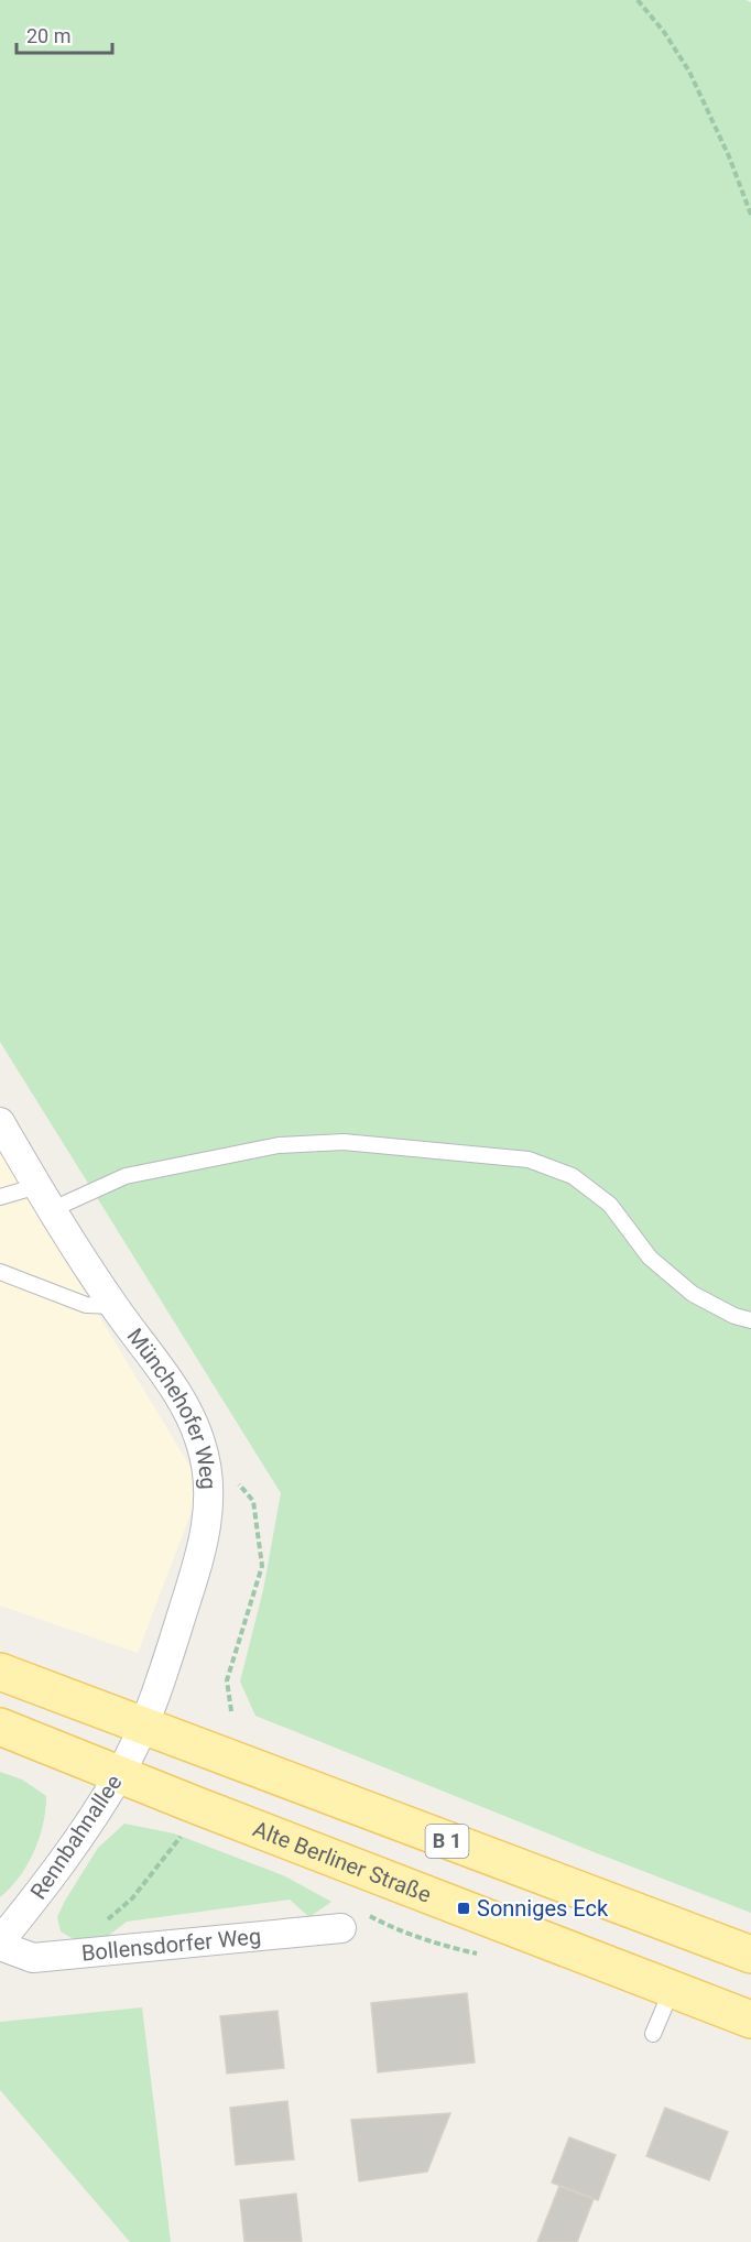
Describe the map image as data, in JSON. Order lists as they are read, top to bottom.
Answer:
{
  "streets": {
    "main road": ["B 1", "Alte Berliner Straße"],
    "street": ["Münchehofer Weg", "Rennbahnallee", "Bollensdorfer Weg"]
  },
  "crossings": [
    ["Münchehofer Weg", "Rennbahnallee"],
    ["Münchehofer Weg", "B 1"],
    ["Rennbahnallee", "B 1"],
    ["Rennbahnallee", "Alte Berliner Straße"],
    ["Rennbahnallee", "Bollensdorfer Weg"]
  ],
  "places": {
    "transit": ["Sonniges Eck"]
  },
  "scale_bar": "20 m"
}
